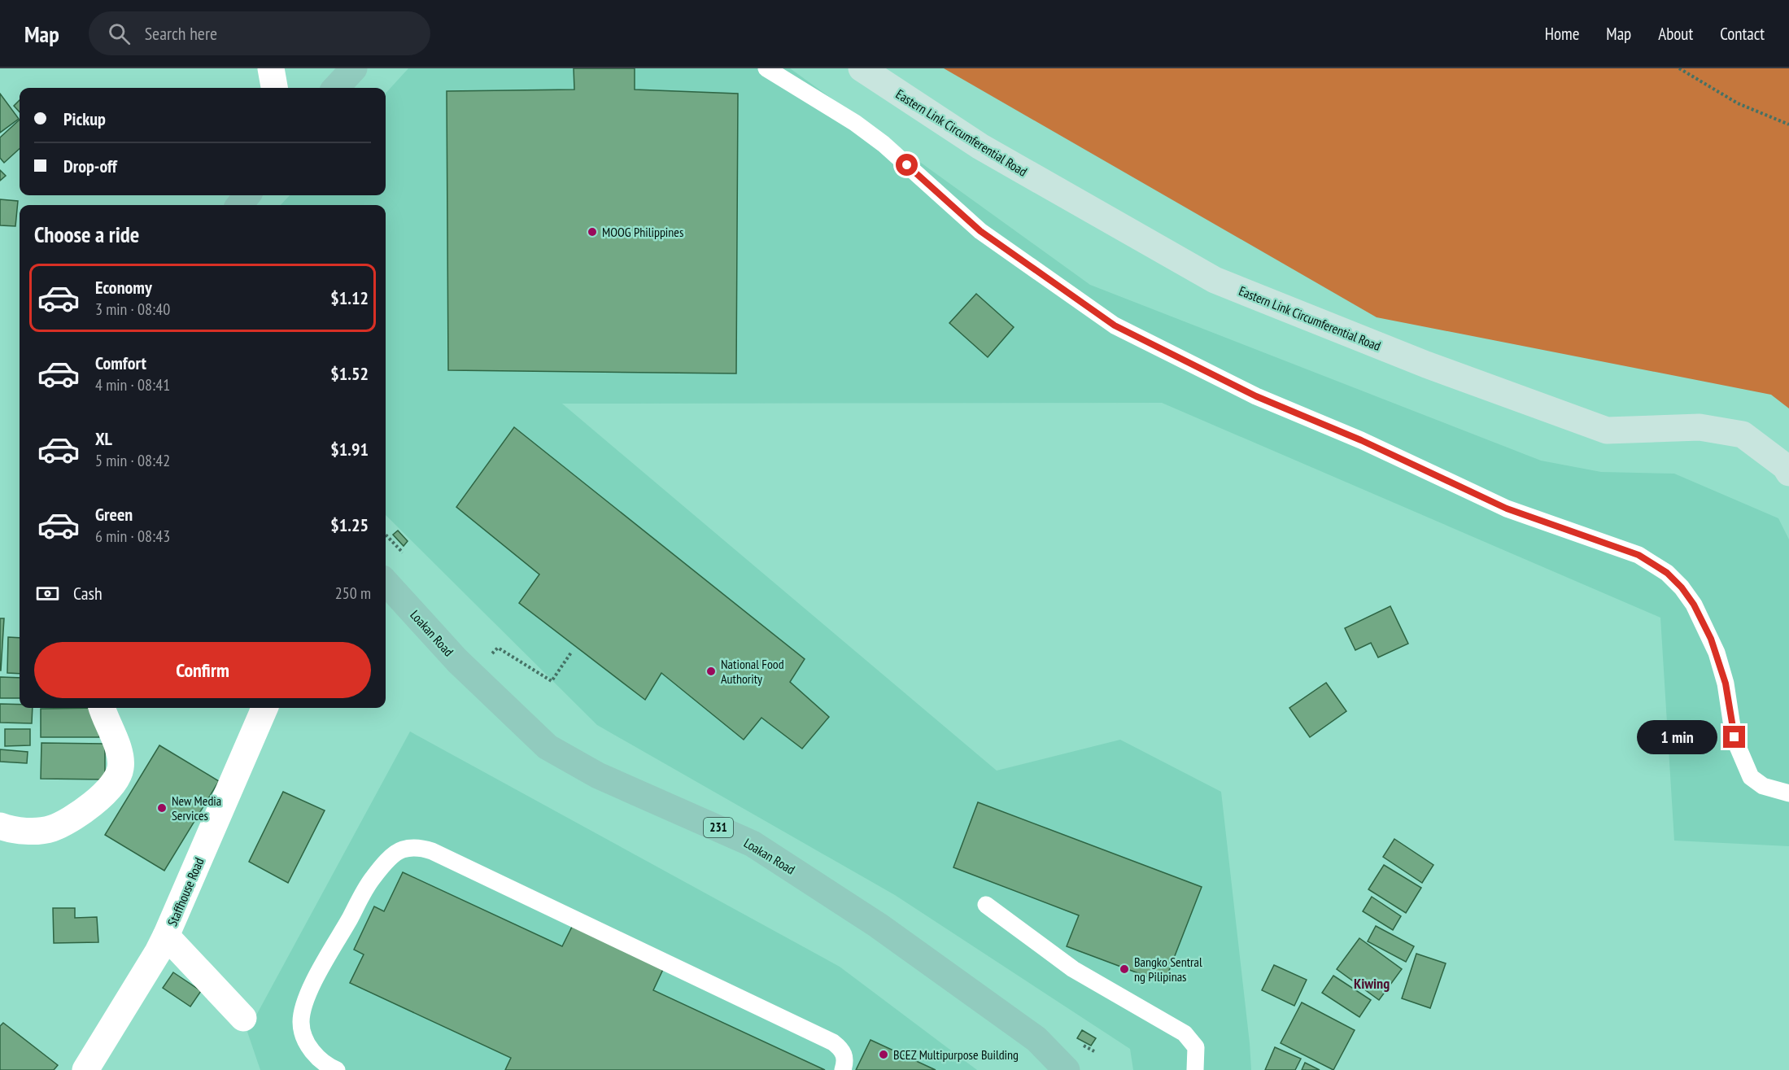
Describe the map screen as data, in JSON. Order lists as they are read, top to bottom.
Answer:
{
  "streets": {
    "main road": ["Eastern Link Circumferential Road", "Loakan Road", "231"],
    "street": ["Staffhouse Road"]
  },
  "districts": ["Kiwing"],
  "places": [
    "MOOG Philippines",
    "National Food Authority",
    "New Media Services",
    "Bangko Sentral ng Pilipinas",
    "BCEZ Multipurpose Building"
  ],
  "page": {
    "header": "Map",
    "search": "Search here",
    "nav": [
      "Home",
      "Map",
      "About",
      "Contact"
    ],
    "banner": ["Pickup", "Drop-off"],
    "heading": "Choose a ride",
    "list": [
      {
        "name": "Economy",
        "note": "3 min · 08:40",
        "value": "$1.12"
      },
      {
        "name": "Comfort",
        "note": "4 min · 08:41",
        "value": "$1.52"
      },
      {
        "name": "XL",
        "note": "5 min · 08:42",
        "value": "$1.91"
      },
      {
        "name": "Green",
        "note": "6 min · 08:43",
        "value": "$1.25"
      }
    ],
    "pay": ["Cash", "250 m"],
    "buttons": "Confirm",
    "bubble": "1 min"
  }
}
